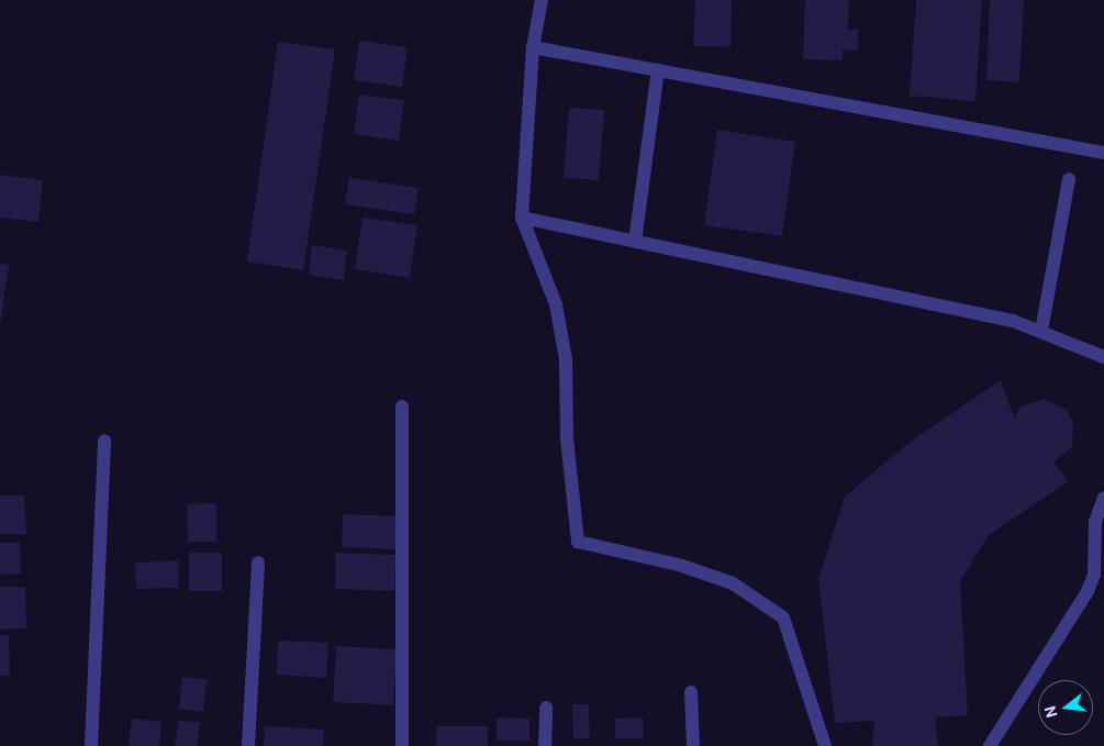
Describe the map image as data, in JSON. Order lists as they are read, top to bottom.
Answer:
{
  "north": "left"
}
